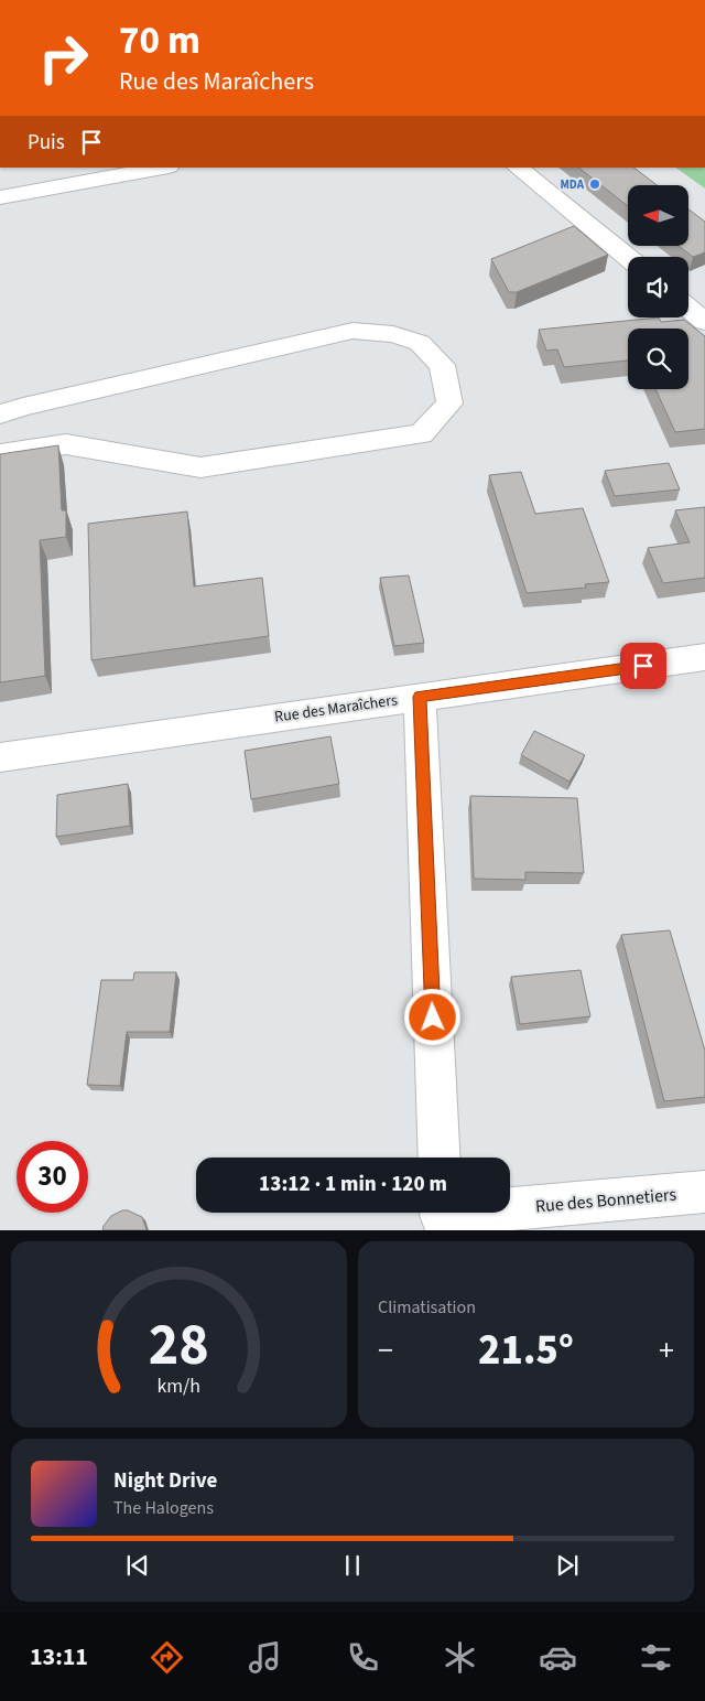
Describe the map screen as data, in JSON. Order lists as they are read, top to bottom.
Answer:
{
  "streets": {
    "street": ["Rue des Maraîchers", "Rue des Bonnetiers"]
  },
  "places": ["MDA"],
  "north": "left",
  "page": {
    "turn": ["70 m", "Rue des Maraîchers"],
    "then": "Puis",
    "limit": "30",
    "trip": "13:12 · 1 min · 120 m",
    "tile": "Climatisation",
    "heat": ["−", "21.5°", "+"],
    "song": ["Night Drive", "The Halogens"],
    "tabs": "13:11",
    "gauge": ["28", "km/h"]
  }
}
